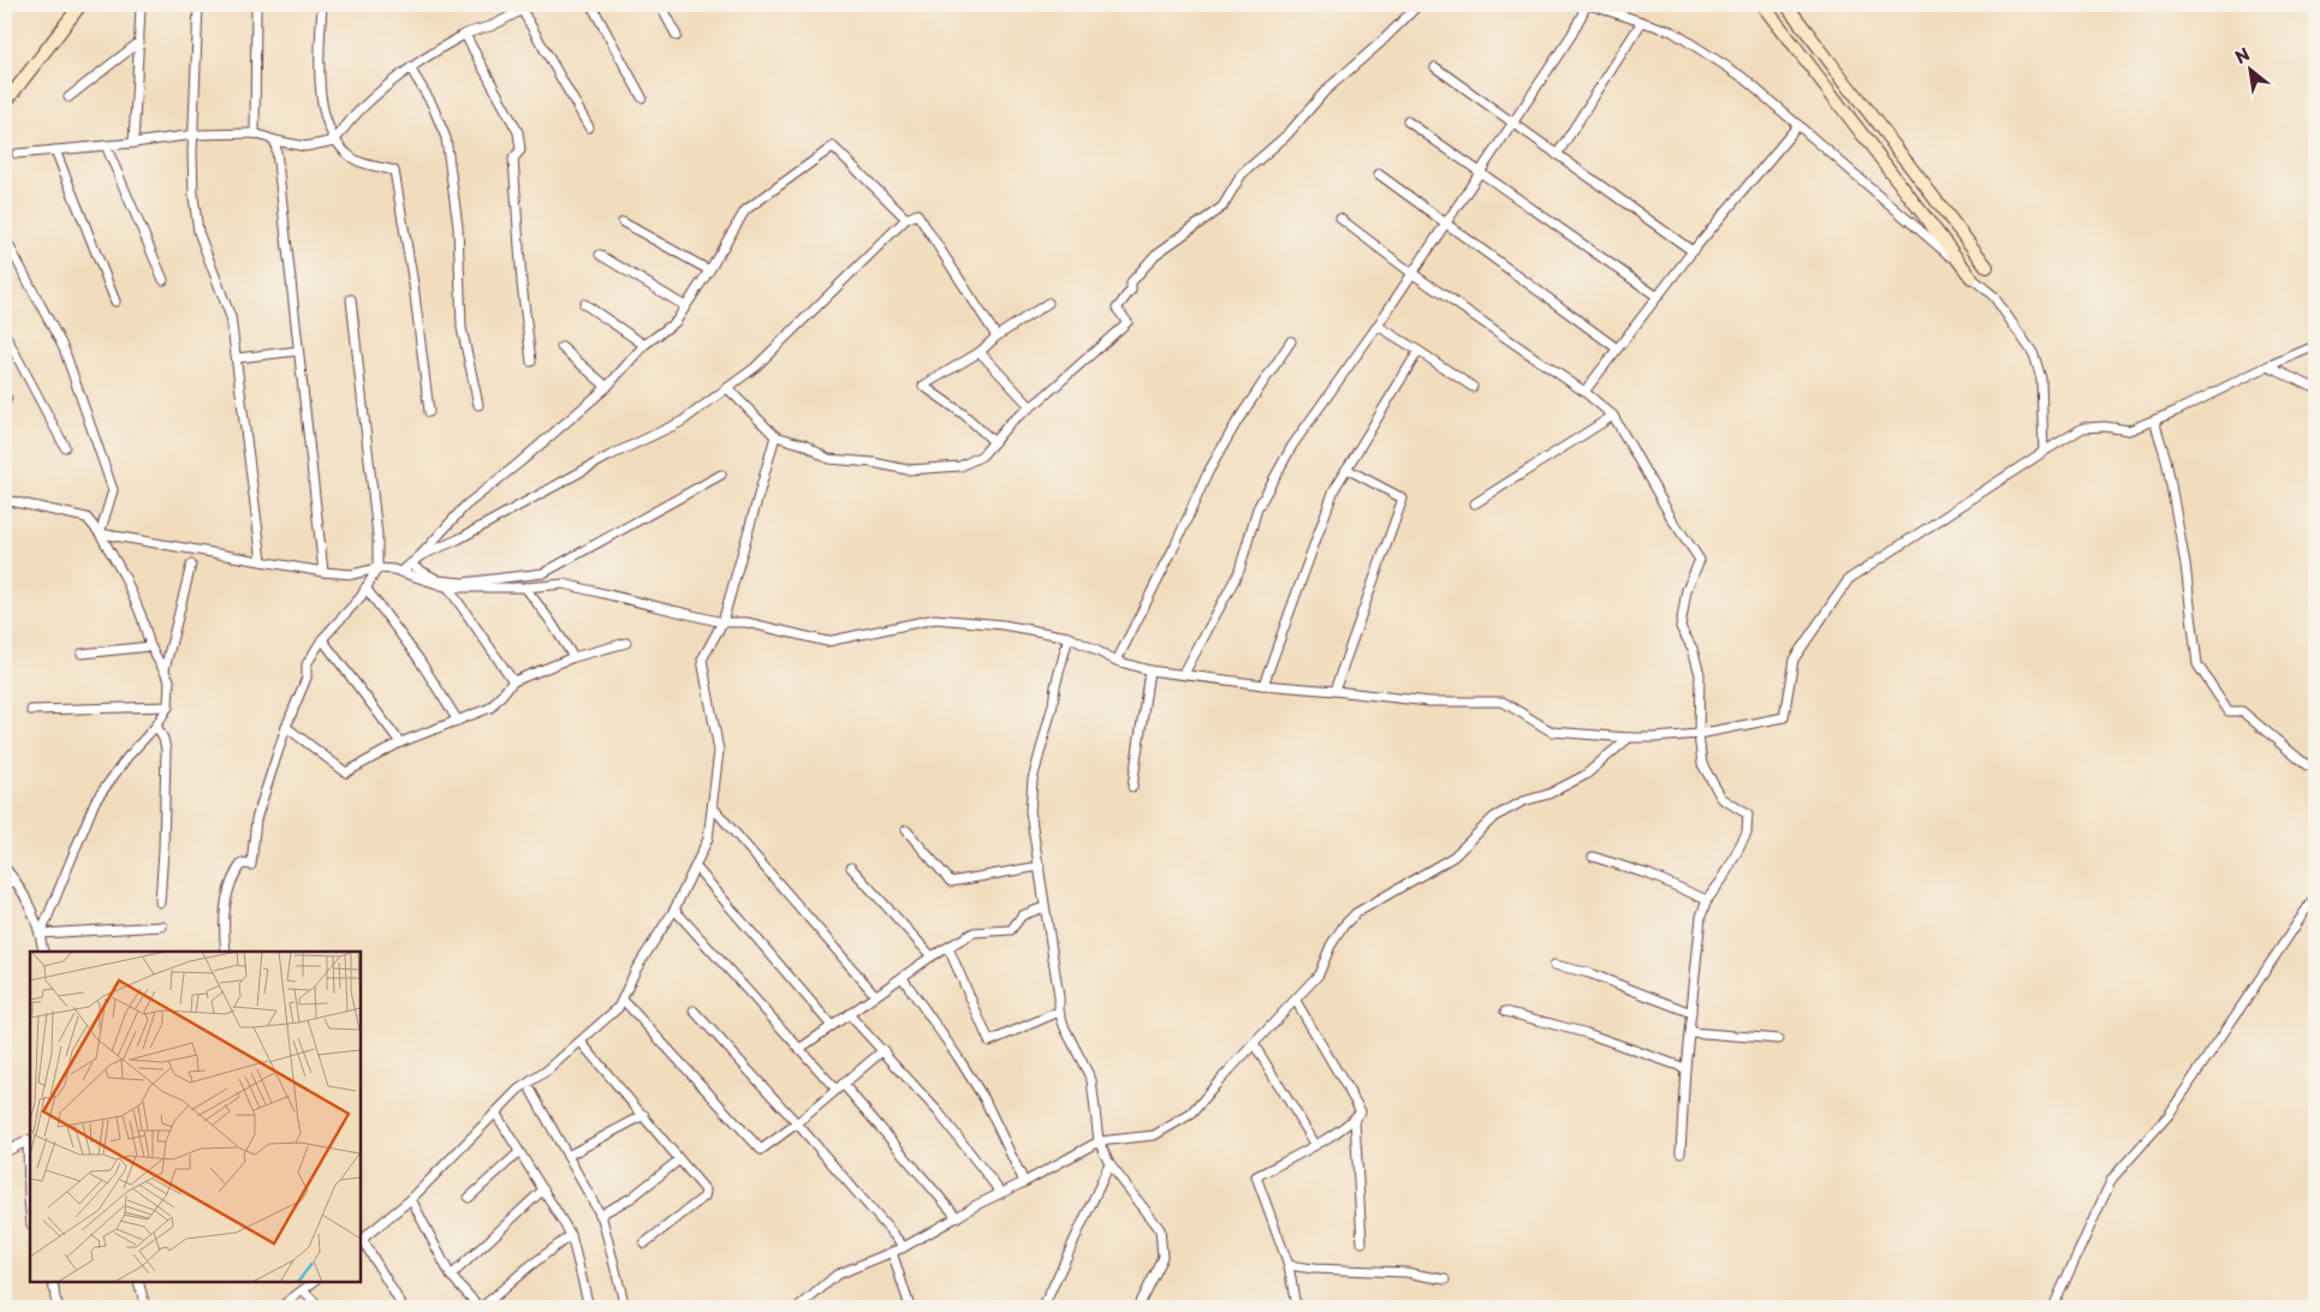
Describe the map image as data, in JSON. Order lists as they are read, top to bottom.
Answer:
{
  "north": "top left"
}
